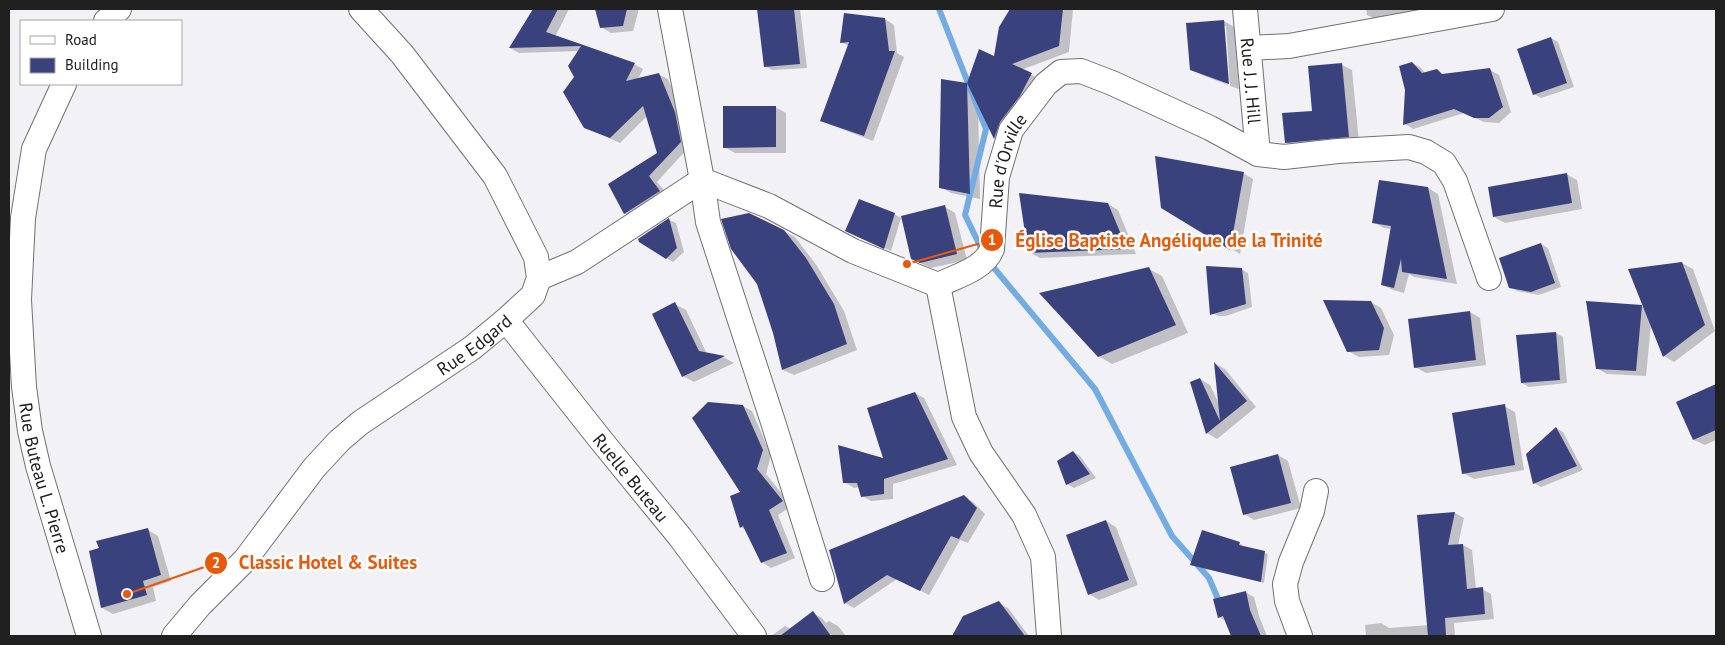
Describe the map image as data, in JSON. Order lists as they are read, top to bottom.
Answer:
{
  "streets": {
    "street": [
      "Rue J. J. Hill",
      "Rue d'Orville",
      "Rue Edgard",
      "Ruelle Buteau",
      "Rue Buteau L. Pierre"
    ]
  },
  "crossings": [
    ["Rue J. J. Hill", "Rue d'Orville"],
    ["Rue Edgard", "Ruelle Buteau"]
  ],
  "places": ["Église Baptiste Angélique de la Trinité", "Classic Hotel & Suites"],
  "legend": ["Road", "Building"]
}
